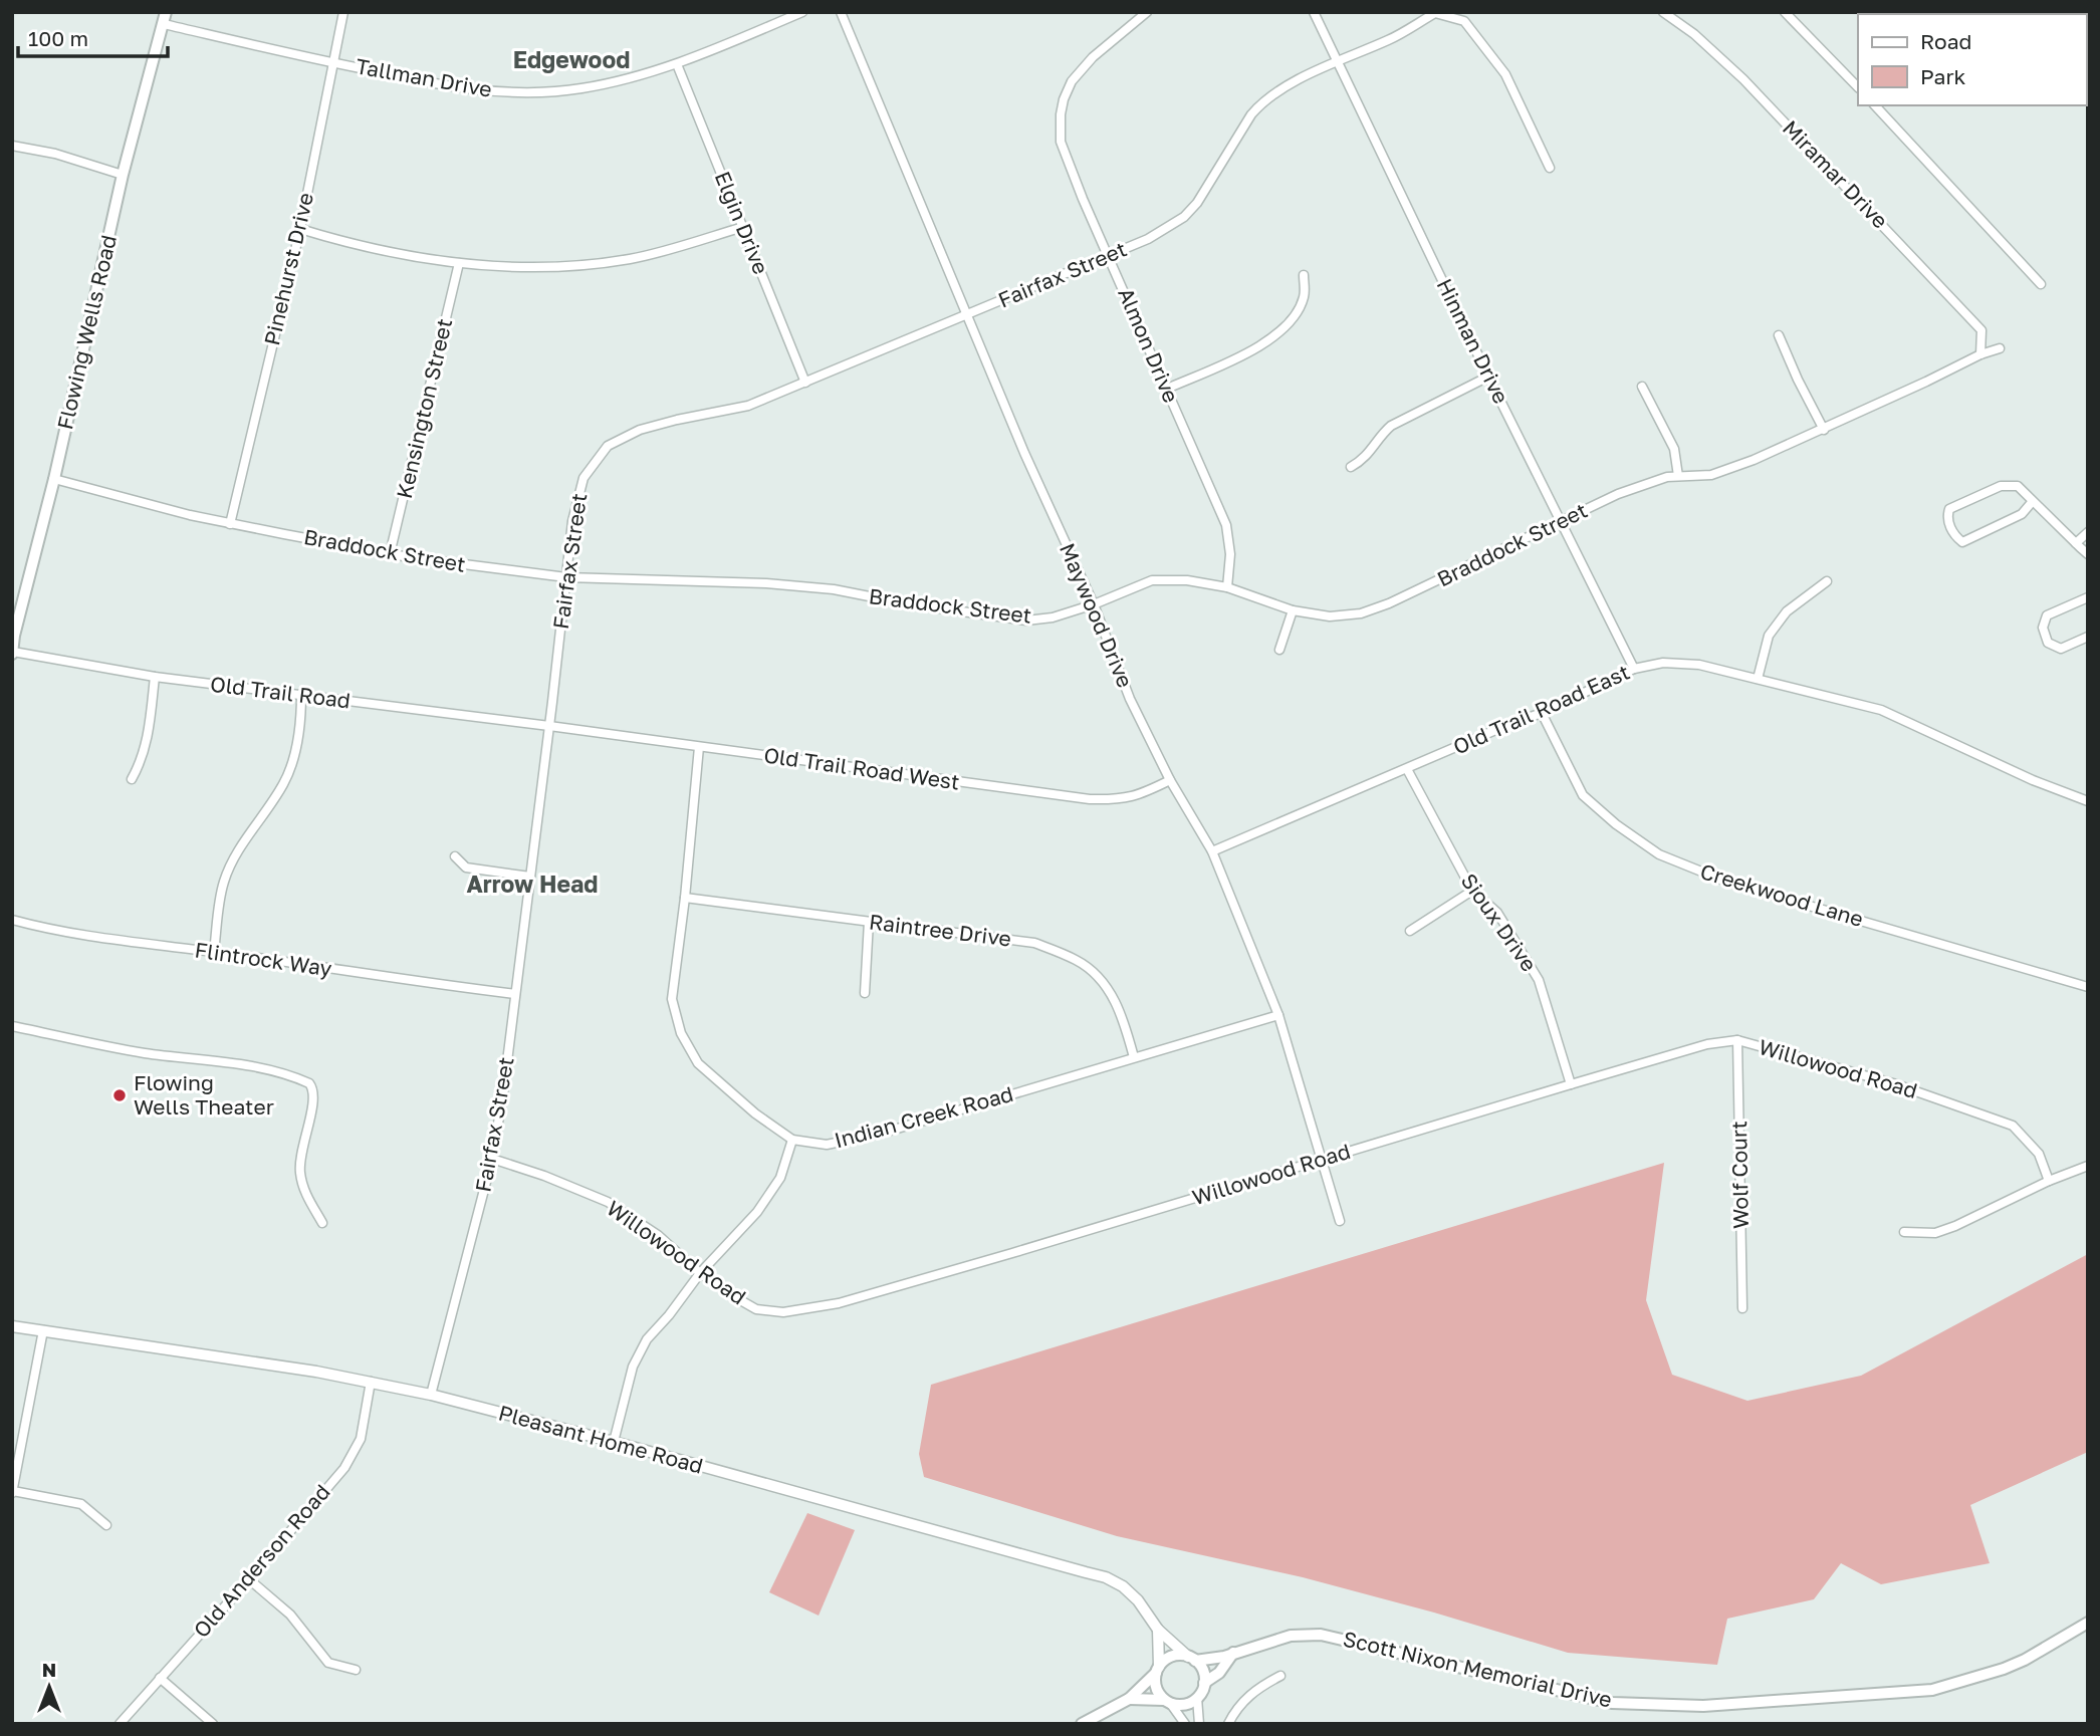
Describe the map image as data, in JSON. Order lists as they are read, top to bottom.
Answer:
{
  "streets": {
    "main road": ["Flowing Wells Road", "Scott Nixon Memorial Drive"],
    "street": [
      "Tallman Drive",
      "Miramar Drive",
      "Elgin Drive",
      "Pinehurst Drive",
      "Fairfax Street",
      "Hinman Drive",
      "Almon Drive",
      "Kensington Street",
      "Braddock Street",
      "Maywood Drive",
      "Old Trail Road",
      "Old Trail Road East",
      "Old Trail Road West",
      "Creekwood Lane",
      "Sioux Drive",
      "Raintree Drive",
      "Flintrock Way",
      "Willowood Road",
      "Indian Creek Road",
      "Wolf Court",
      "Pleasant Home Road",
      "Old Anderson Road"
    ]
  },
  "crossings": [
    ["Tallman Drive", "Elgin Drive"],
    ["Tallman Drive", "Pinehurst Drive"],
    ["Tallman Drive", "Flowing Wells Road"],
    ["Miramar Drive", "Braddock Street"],
    ["Elgin Drive", "Fairfax Street"],
    ["Pinehurst Drive", "Braddock Street"],
    ["Fairfax Street", "Hinman Drive"],
    ["Fairfax Street", "Almon Drive"],
    ["Fairfax Street", "Braddock Street"],
    ["Fairfax Street", "Maywood Drive"],
    ["Fairfax Street", "Old Trail Road"],
    ["Fairfax Street", "Old Trail Road West"],
    ["Fairfax Street", "Flintrock Way"],
    ["Fairfax Street", "Willowood Road"],
    ["Fairfax Street", "Pleasant Home Road"],
    ["Flowing Wells Road", "Braddock Street"],
    ["Flowing Wells Road", "Old Trail Road"],
    ["Hinman Drive", "Braddock Street"],
    ["Hinman Drive", "Old Trail Road East"],
    ["Almon Drive", "Braddock Street"],
    ["Kensington Street", "Braddock Street"],
    ["Braddock Street", "Maywood Drive"],
    ["Maywood Drive", "Old Trail Road East"],
    ["Maywood Drive", "Old Trail Road West"],
    ["Maywood Drive", "Willowood Road"],
    ["Maywood Drive", "Indian Creek Road"],
    ["Old Trail Road", "Old Trail Road West"],
    ["Old Trail Road East", "Creekwood Lane"],
    ["Old Trail Road East", "Sioux Drive"],
    ["Old Trail Road West", "Indian Creek Road"],
    ["Sioux Drive", "Willowood Road"],
    ["Raintree Drive", "Indian Creek Road"],
    ["Willowood Road", "Wolf Court"],
    ["Pleasant Home Road", "Old Anderson Road"],
    ["Pleasant Home Road", "Scott Nixon Memorial Drive"]
  ],
  "districts": ["Edgewood", "Arrow Head"],
  "places": ["Flowing Wells Theater"],
  "legend": ["Road", "Park"],
  "scale_bar": "100 m",
  "north": "top"
}
